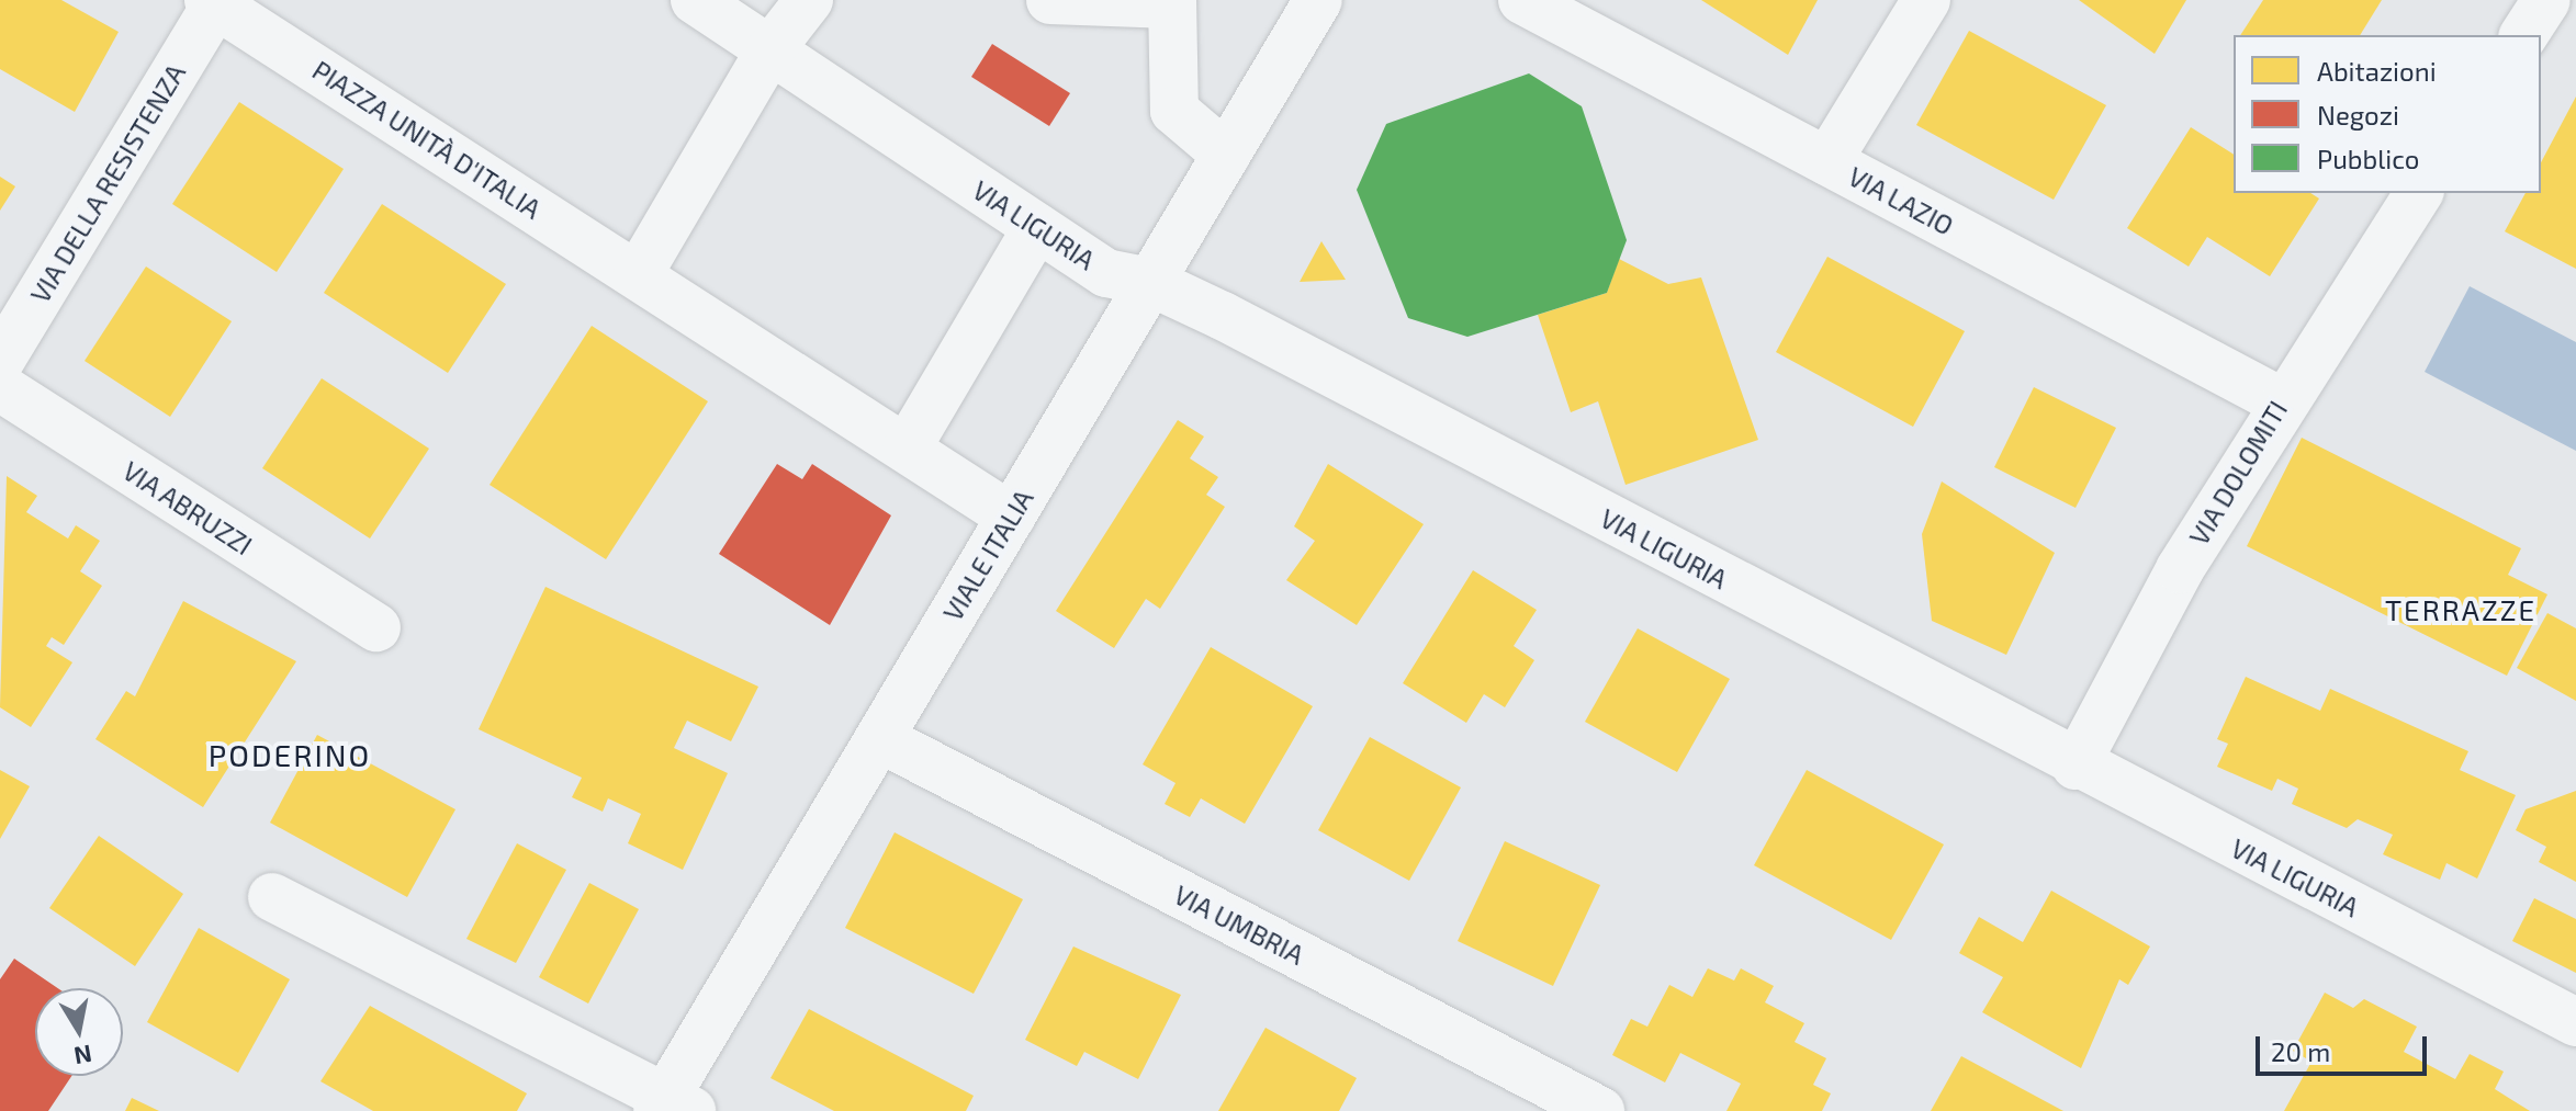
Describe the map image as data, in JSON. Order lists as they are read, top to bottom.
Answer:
{
  "streets": {
    "street": [
      "PIAZZA UNITÀ D'ITALIA",
      "VIA DELLA RESISTENZA",
      "VIA LAZIO",
      "VIA LIGURIA",
      "VIA DOLOMITI",
      "VIA ABRUZZI",
      "VIALE ITALIA",
      "VIA UMBRIA"
    ]
  },
  "crossings": [
    ["PIAZZA UNITÀ D'ITALIA", "VIA DELLA RESISTENZA"],
    ["PIAZZA UNITÀ D'ITALIA", "VIALE ITALIA"],
    ["VIA LAZIO", "VIA DOLOMITI"],
    ["VIA LIGURIA", "VIA DOLOMITI"],
    ["VIA LIGURIA", "VIALE ITALIA"],
    ["VIALE ITALIA", "VIA UMBRIA"]
  ],
  "districts": ["TERRAZZE", "PODERINO"],
  "legend": ["Abitazioni", "Negozi", "Pubblico"],
  "scale_bar": "20 m",
  "north": "bottom"
}
